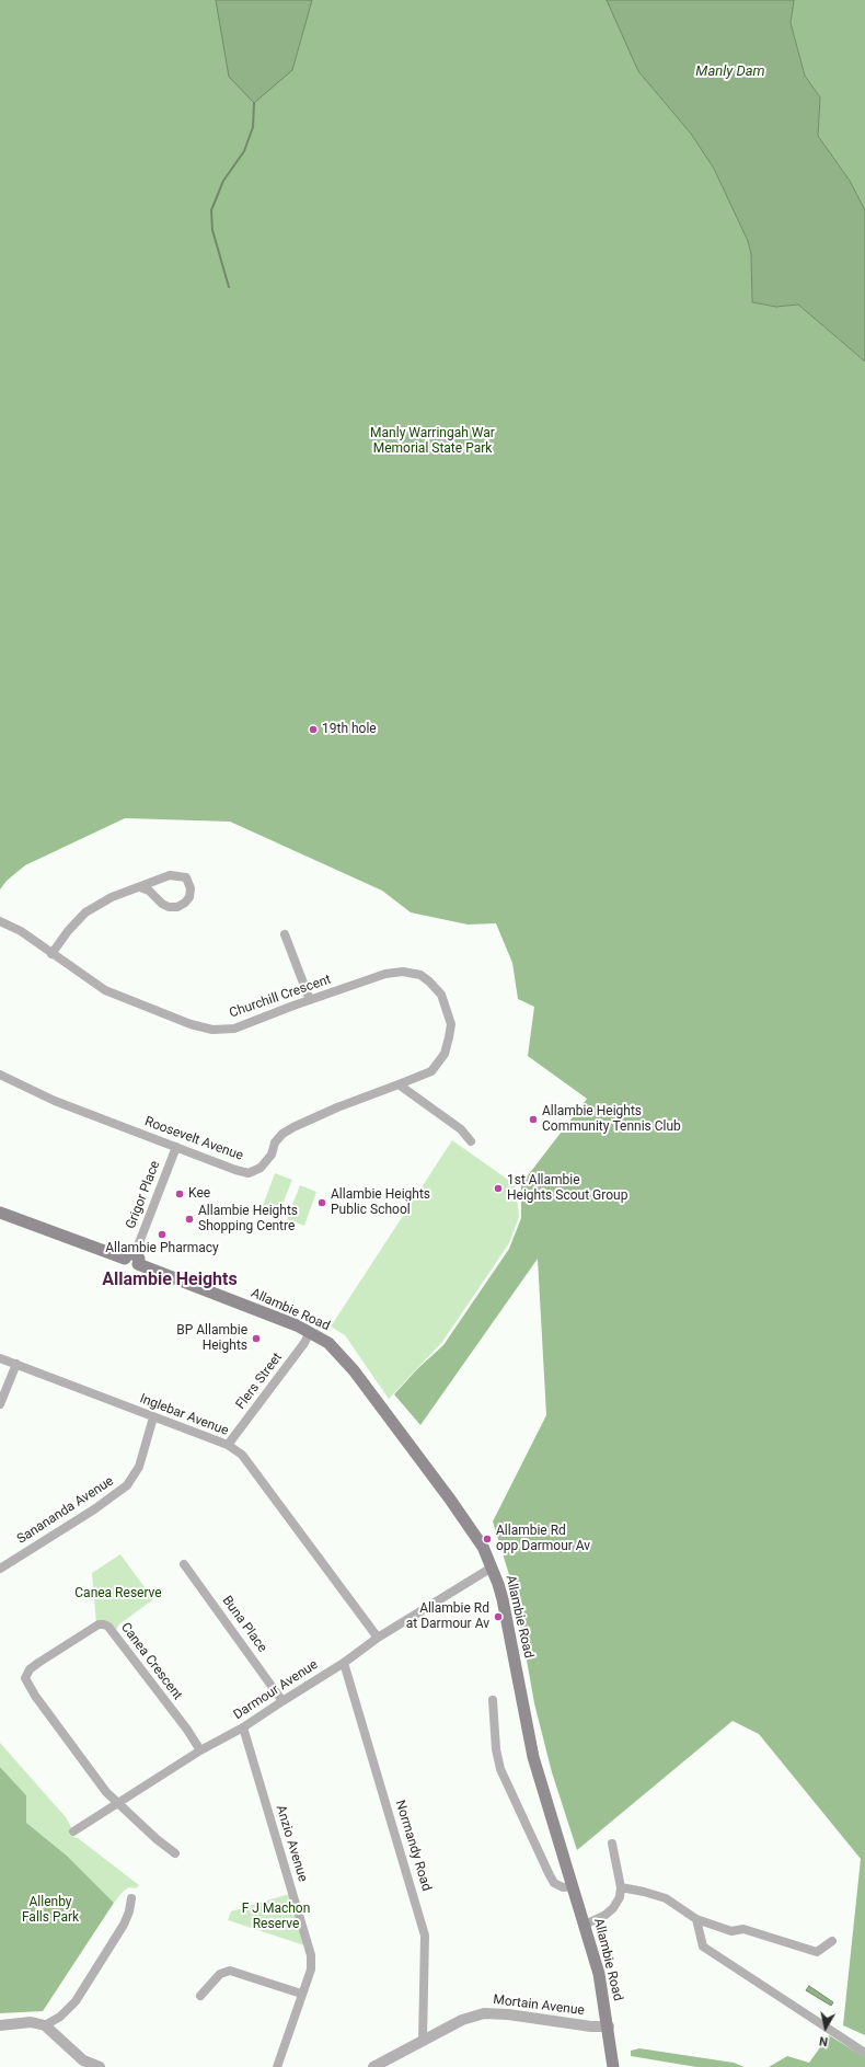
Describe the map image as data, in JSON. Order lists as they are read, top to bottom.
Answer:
{
  "streets": {
    "main road": ["Allambie Road"],
    "street": [
      "Churchill Crescent",
      "Roosevelt Avenue",
      "Grigor Place",
      "Flers Street",
      "Inglebar Avenue",
      "Sanananda Avenue",
      "Buna Place",
      "Canea Crescent",
      "Darmour Avenue",
      "Anzio Avenue",
      "Normandy Road",
      "Mortain Avenue"
    ]
  },
  "crossings": [
    ["Churchill Crescent", "Roosevelt Avenue"],
    ["Roosevelt Avenue", "Grigor Place"],
    ["Grigor Place", "Allambie Road"],
    ["Allambie Road", "Flers Street"],
    ["Allambie Road", "Darmour Avenue"],
    ["Allambie Road", "Mortain Avenue"],
    ["Flers Street", "Inglebar Avenue"],
    ["Inglebar Avenue", "Sanananda Avenue"],
    ["Inglebar Avenue", "Darmour Avenue"],
    ["Buna Place", "Darmour Avenue"],
    ["Canea Crescent", "Darmour Avenue"],
    ["Darmour Avenue", "Anzio Avenue"],
    ["Darmour Avenue", "Normandy Road"],
    ["Normandy Road", "Mortain Avenue"]
  ],
  "districts": ["Allambie Heights"],
  "water": ["Manly Dam"],
  "parks": [
    "Manly Warringah War Memorial State Park",
    "Canea Reserve",
    "Allenby Falls Park",
    "F J Machon Reserve"
  ],
  "places": [
    "19th hole",
    "Allambie Heights Community Tennis Club",
    "1st Allambie Heights Scout Group",
    "Kee",
    "Allambie Heights Public School",
    "Allambie Heights Shopping Centre",
    "Allambie Pharmacy",
    "BP Allambie Heights",
    "Allambie Rd opp Darmour Av",
    "Allambie Rd at Darmour Av"
  ],
  "north": "bottom"
}
